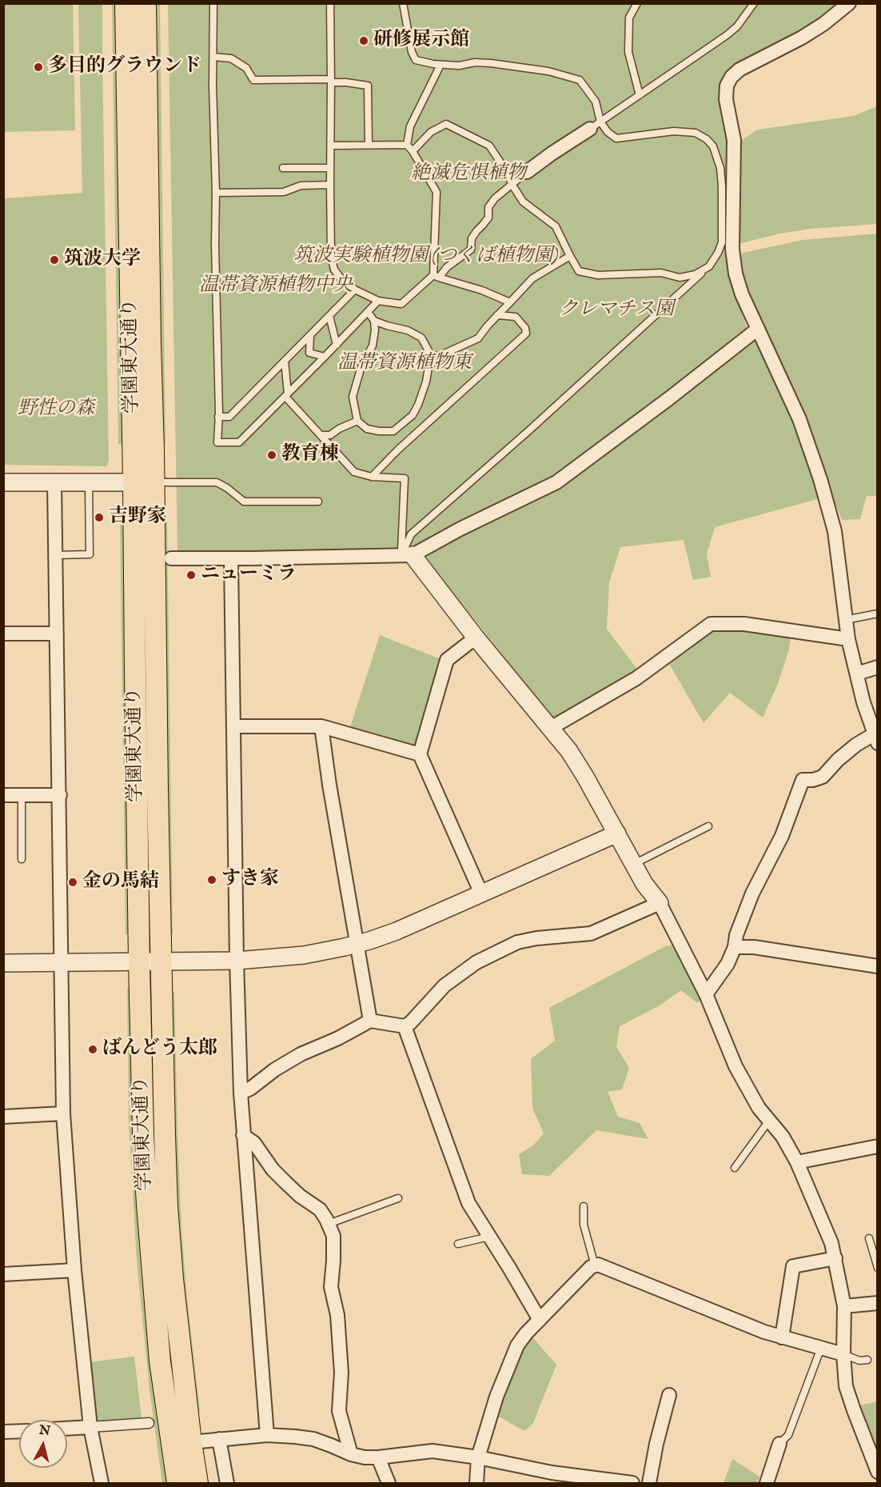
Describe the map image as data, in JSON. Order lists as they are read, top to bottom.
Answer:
{
  "streets": {
    "main road": ["学園東大通り"]
  },
  "parks": [
    "絶滅危惧植物",
    "筑波実験植物園 (つくば植物園)",
    "温帯資源植物中央",
    "クレマチス園",
    "温帯資源植物東",
    "野性の森"
  ],
  "places": [
    "研修展示館",
    "多目的グラウンド",
    "筑波大学",
    "教育棟",
    "吉野家",
    "ニューミラ",
    "すき家",
    "金の馬結",
    "ばんどう太郎"
  ],
  "north": "top"
}
